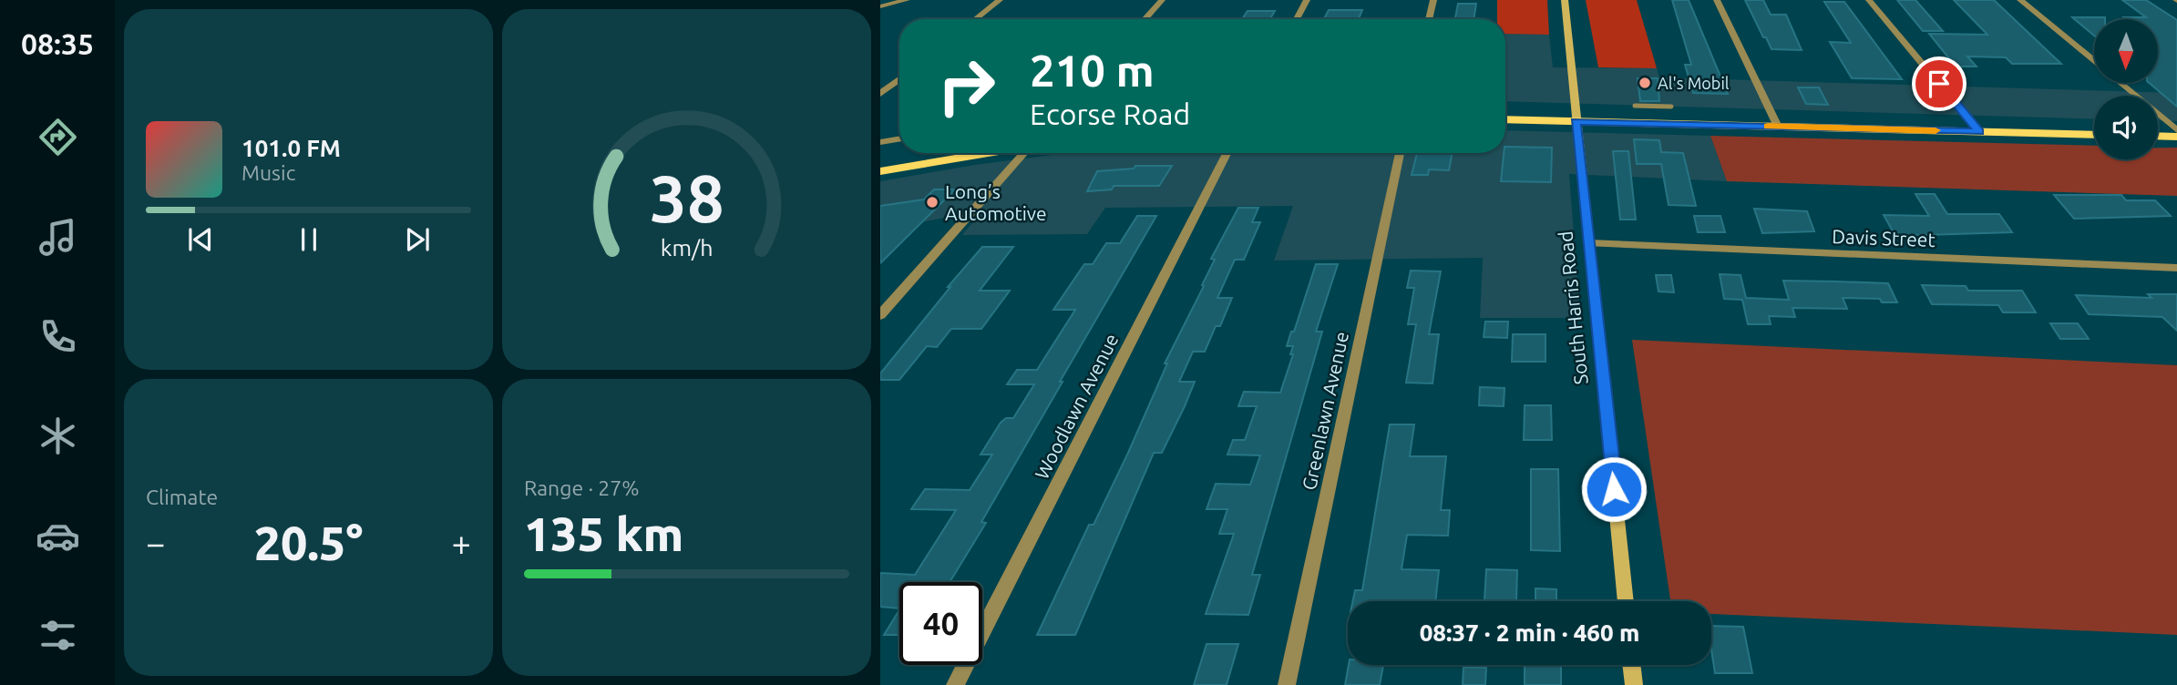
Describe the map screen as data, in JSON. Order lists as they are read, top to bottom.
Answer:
{
  "streets": {
    "street": [
      "Davis Street",
      "South Harris Road",
      "Woodlawn Avenue",
      "Greenlawn Avenue"
    ]
  },
  "crossings": [
    ["Davis Street", "South Harris Road"]
  ],
  "places": ["Al's Mobil", "Long’s Automotive"],
  "north": "bottom",
  "page": {
    "tabs": "08:35",
    "turn": ["210 m", "Ecorse Road"],
    "song": ["101.0 FM", "Music"],
    "tile": [
      "Climate",
      ["Range · 27%", "135 km"]
    ],
    "heat": ["−", "20.5°", "+"],
    "limit": "40",
    "trip": "08:37 · 2 min · 460 m",
    "gauge": ["38", "km/h"]
  }
}
